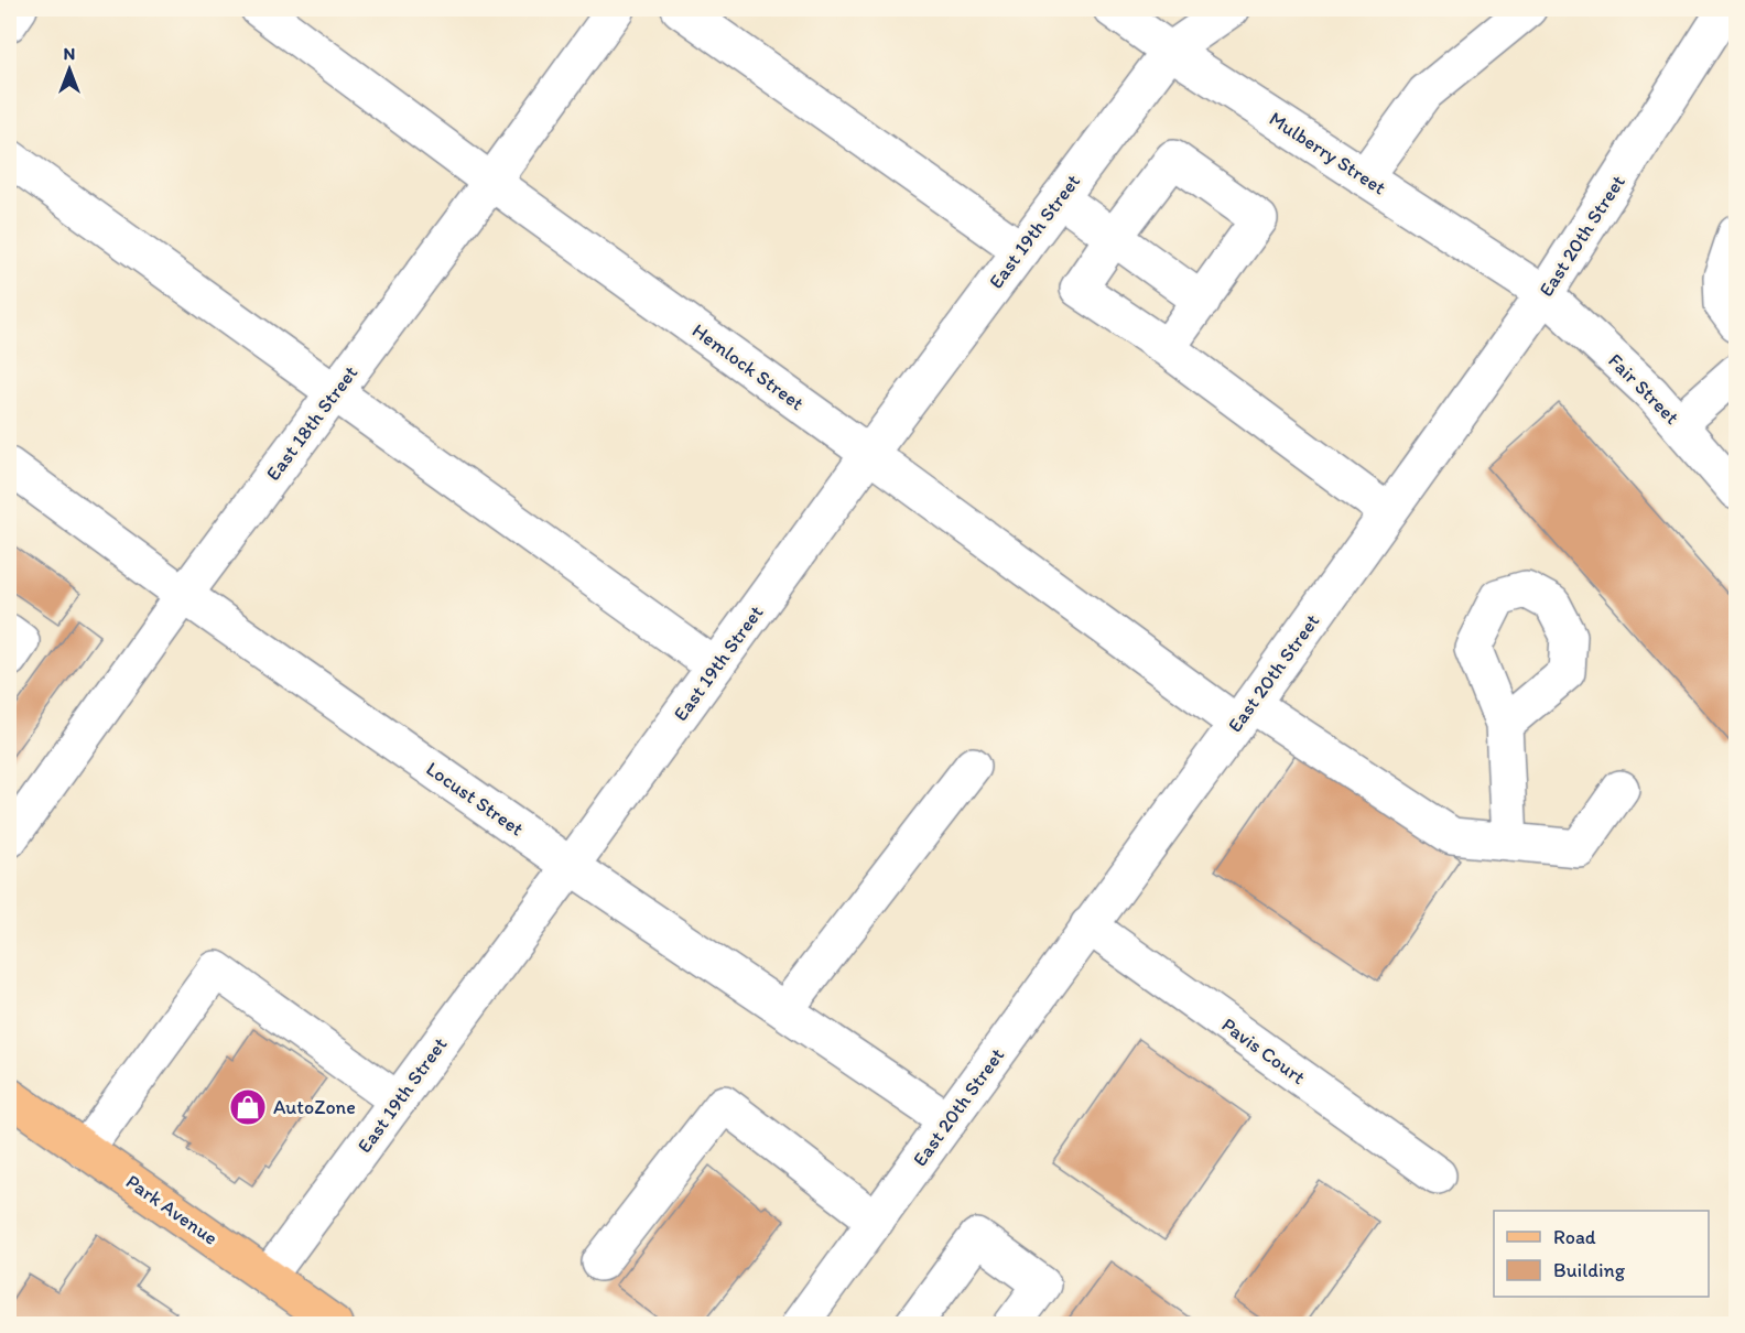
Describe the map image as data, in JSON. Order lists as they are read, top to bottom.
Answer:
{
  "streets": {
    "main road": ["Park Avenue"],
    "street": [
      "Mulberry Street",
      "East 19th Street",
      "East 20th Street",
      "Hemlock Street",
      "Fair Street",
      "East 18th Street",
      "Locust Street",
      "Pavis Court"
    ]
  },
  "crossings": [
    ["Mulberry Street", "East 19th Street"],
    ["Mulberry Street", "East 20th Street"],
    ["Mulberry Street", "Fair Street"],
    ["East 19th Street", "Hemlock Street"],
    ["East 19th Street", "Locust Street"],
    ["East 19th Street", "Park Avenue"],
    ["East 20th Street", "Hemlock Street"],
    ["East 20th Street", "Fair Street"],
    ["East 20th Street", "Locust Street"],
    ["East 20th Street", "Pavis Court"],
    ["Hemlock Street", "East 18th Street"],
    ["East 18th Street", "Locust Street"]
  ],
  "places": {
    "shop": ["AutoZone"]
  },
  "legend": ["Road", "Building"],
  "north": "top"
}
